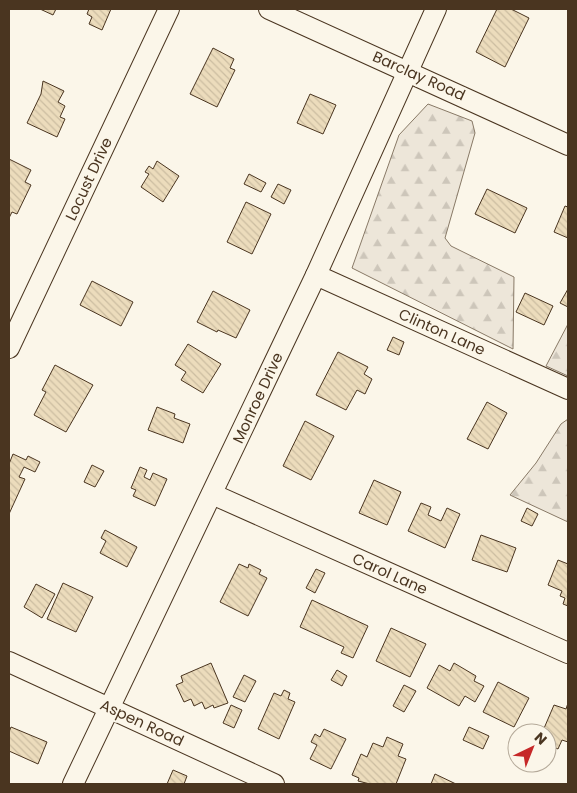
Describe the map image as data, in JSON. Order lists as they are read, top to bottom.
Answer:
{
  "streets": {
    "street": [
      "Barclay Road",
      "Locust Drive",
      "Clinton Lane",
      "Monroe Drive",
      "Carol Lane",
      "Aspen Road"
    ]
  },
  "crossings": [
    ["Barclay Road", "Monroe Drive"],
    ["Clinton Lane", "Monroe Drive"],
    ["Monroe Drive", "Carol Lane"],
    ["Monroe Drive", "Aspen Road"]
  ],
  "north": "top right"
}
